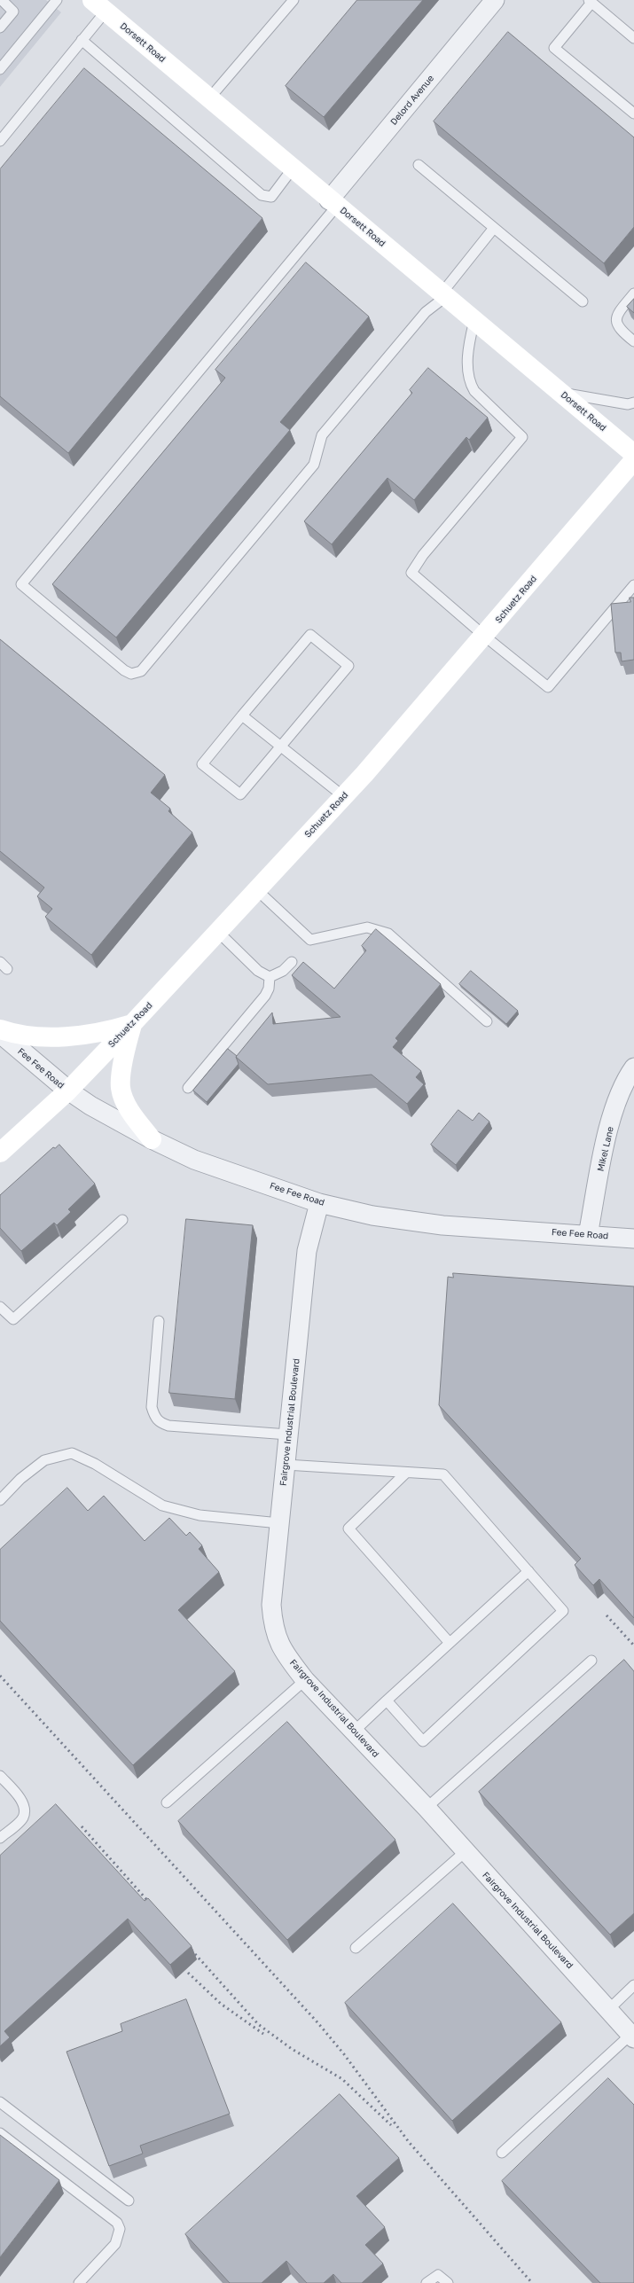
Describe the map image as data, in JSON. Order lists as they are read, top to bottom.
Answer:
{
  "streets": {
    "main road": ["Dorsett Road", "Schuetz Road"],
    "street": [
      "Delord Avenue",
      "Fee Fee Road",
      "Mikel Lane",
      "Fairgrove Industrial Boulevard"
    ]
  },
  "crossings": [
    ["Dorsett Road", "Delord Avenue"],
    ["Schuetz Road", "Fee Fee Road"],
    ["Fee Fee Road", "Mikel Lane"],
    ["Fee Fee Road", "Fairgrove Industrial Boulevard"]
  ]
}
